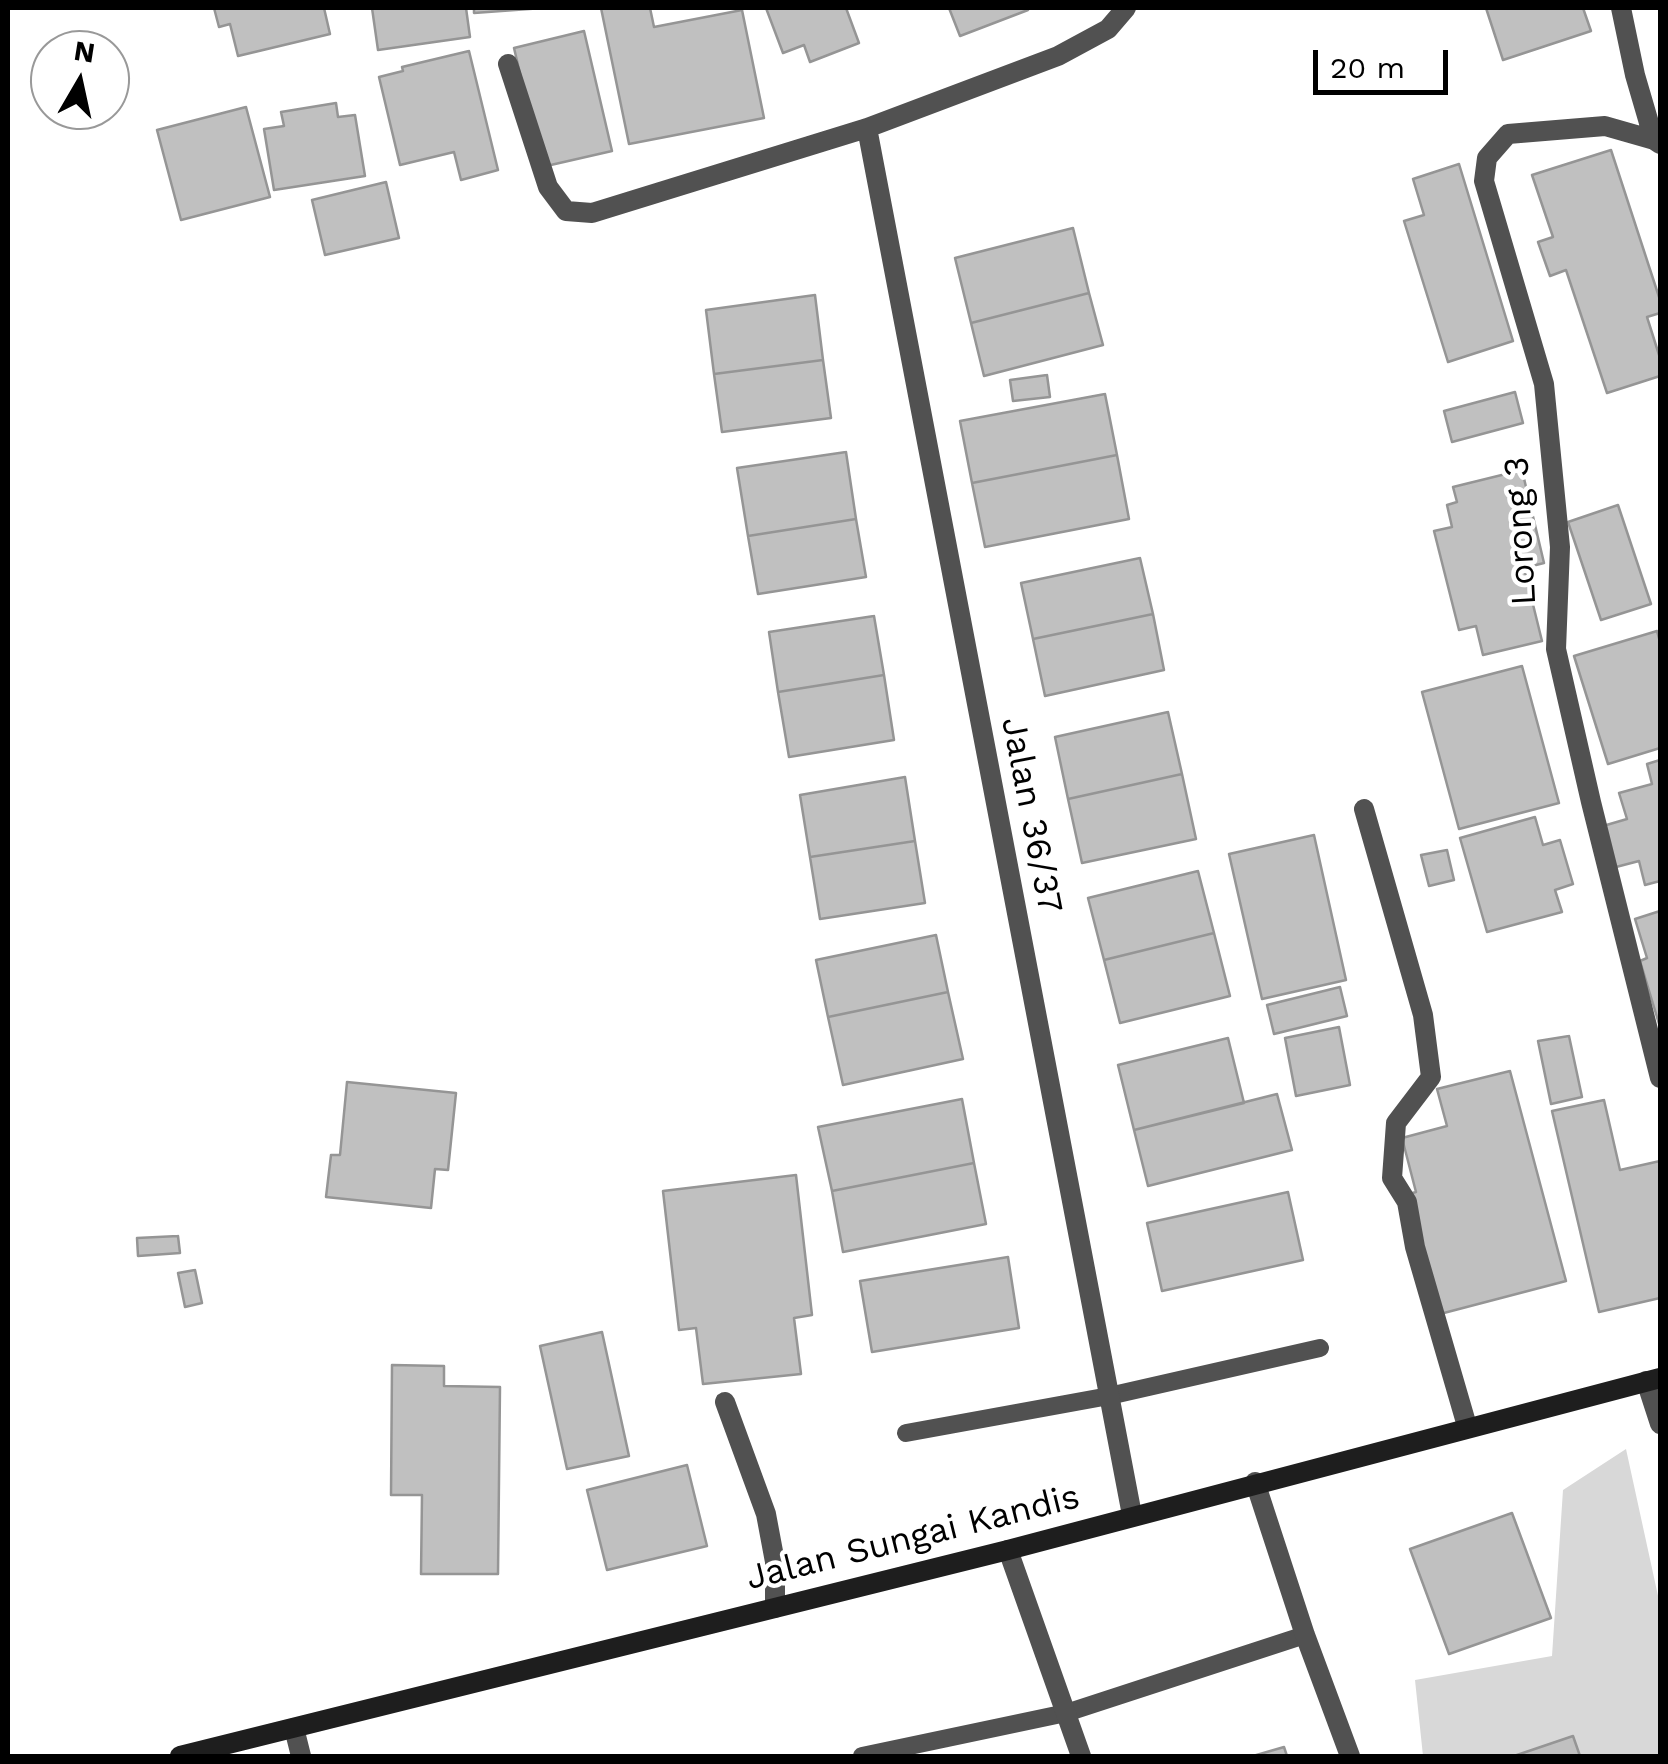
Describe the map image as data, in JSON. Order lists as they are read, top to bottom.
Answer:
{
  "streets": {
    "street": ["Lorong 3", "Jalan 36/37", "Jalan Sungai Kandis"]
  },
  "crossings": [
    ["Jalan 36/37", "Jalan Sungai Kandis"]
  ],
  "scale_bar": "20 m",
  "north": "top"
}
